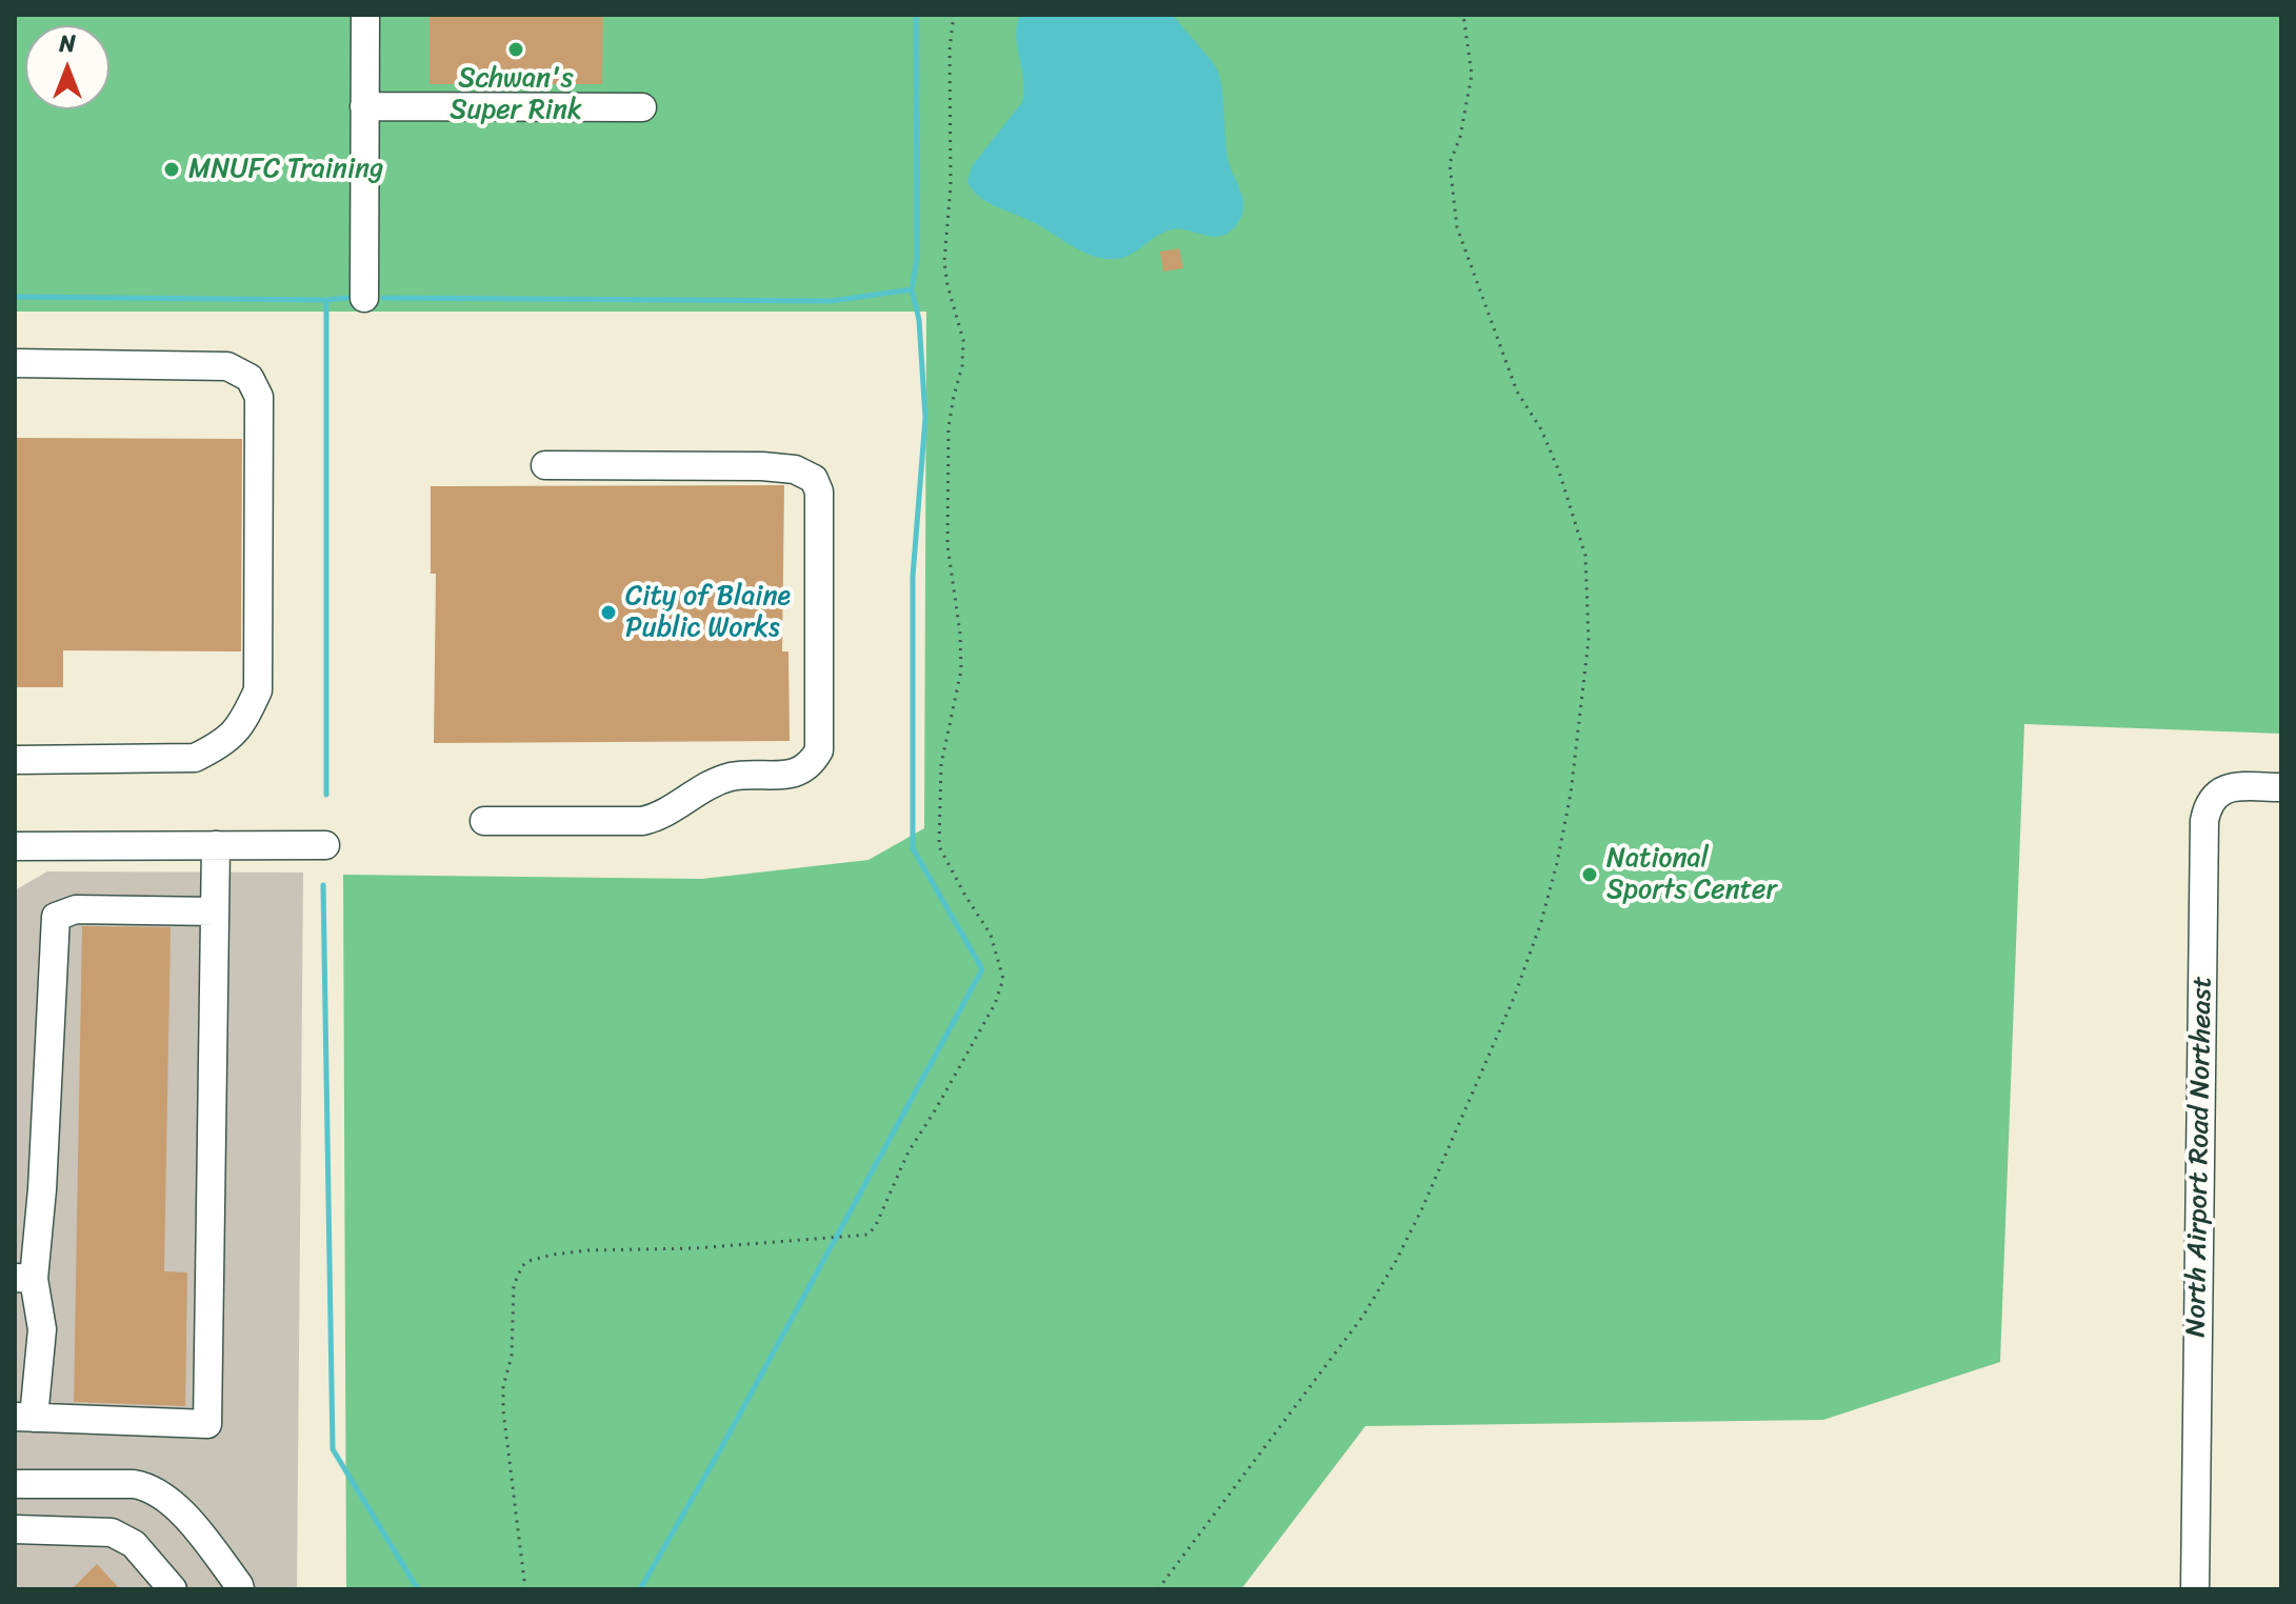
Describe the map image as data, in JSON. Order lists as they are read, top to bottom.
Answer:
{
  "streets": {
    "street": ["North Airport Road Northeast"]
  },
  "places": [
    "Schwan's Super Rink",
    "MNUFC Training",
    "City of Blaine Public Works",
    "National Sports Center"
  ],
  "north": "top"
}
